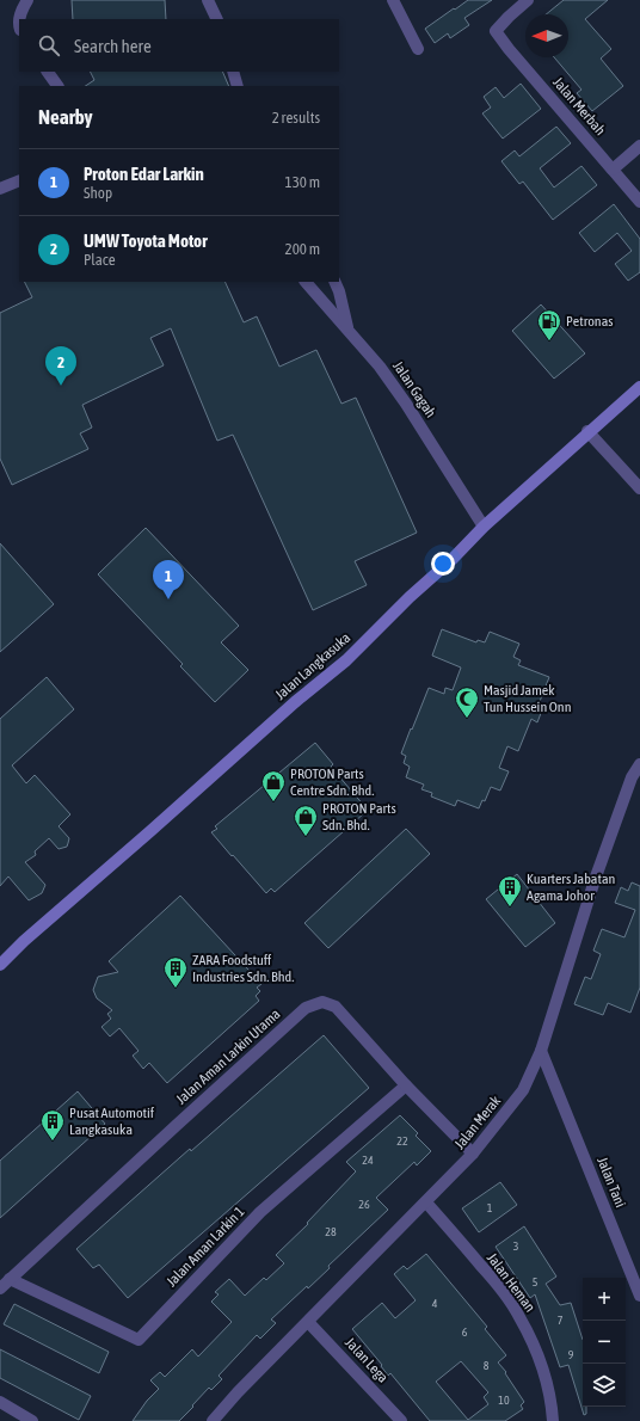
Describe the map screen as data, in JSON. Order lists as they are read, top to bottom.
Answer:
{
  "streets": {
    "main road": ["Jalan Langkasuka"],
    "street": [
      "Jalan Merbah",
      "Jalan Gagah",
      "Jalan Aman Larkin Utama",
      "Jalan Merak",
      "Jalan Tani",
      "Jalan Aman Larkin 1",
      "Jalan Heman",
      "Jalan Lega"
    ]
  },
  "crossings": [
    ["Jalan Gagah", "Jalan Langkasuka"],
    ["Jalan Aman Larkin Utama", "Jalan Merak"],
    ["Jalan Aman Larkin Utama", "Jalan Aman Larkin 1"],
    ["Jalan Merak", "Jalan Tani"],
    ["Jalan Merak", "Jalan Heman"],
    ["Jalan Merak", "Jalan Lega"]
  ],
  "places": {
    "fuel station": ["Petronas"],
    "mosque": ["Masjid Jamek Tun Hussein Onn"],
    "shop": ["PROTON Parts Centre Sdn. Bhd.", "PROTON Parts Sdn. Bhd."],
    "building": ["Kuarters Jabatan Agama Johor", "ZARA Foodstuff Industries Sdn. Bhd.", "Pusat Automotif Langkasuka"]
  },
  "house_numbers": [
    "22",
    "24",
    "26",
    "1",
    "28",
    "3",
    "5",
    "4",
    "7",
    "6",
    "9",
    "8",
    "10"
  ],
  "north": "left",
  "page": {
    "search": "Search here",
    "heading": ["Nearby", "2 results"],
    "list": [
      {
        "mark": "1",
        "name": "Proton Edar Larkin",
        "note": "Shop",
        "value": "130 m"
      },
      {
        "mark": "2",
        "name": "UMW Toyota Motor",
        "note": "Place",
        "value": "200 m"
      }
    ],
    "pins": ["2", "1"],
    "map_buttons": ["+", "−"]
  }
}
